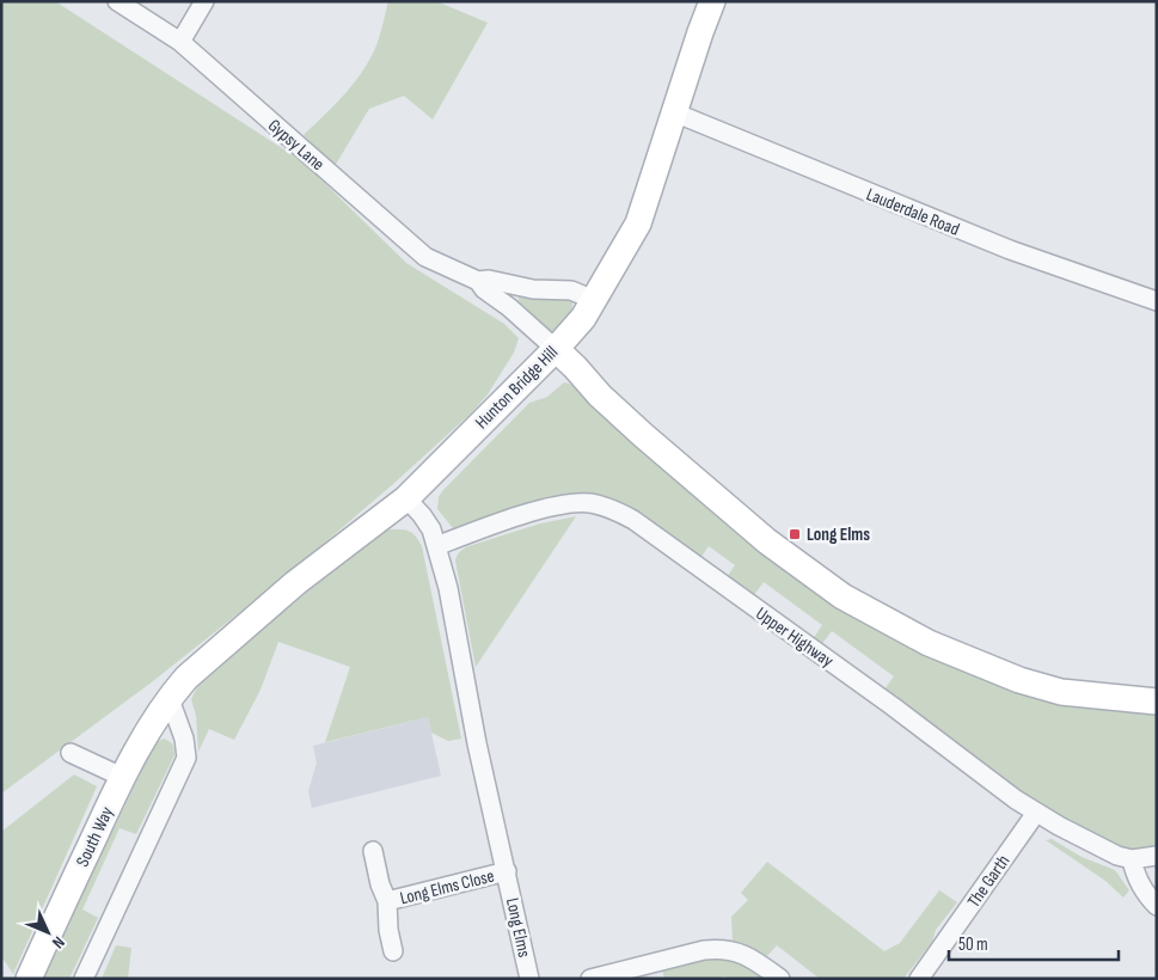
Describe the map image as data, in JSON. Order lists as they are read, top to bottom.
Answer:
{
  "streets": {
    "street": [
      "Gypsy Lane",
      "Lauderdale Road",
      "Hunton Bridge Hill",
      "Upper Highway",
      "South Way",
      "The Garth",
      "Long Elms Close",
      "Long Elms"
    ]
  },
  "crossings": [
    ["Gypsy Lane", "Hunton Bridge Hill"],
    ["Lauderdale Road", "Hunton Bridge Hill"],
    ["Hunton Bridge Hill", "South Way"],
    ["Hunton Bridge Hill", "Long Elms"],
    ["Upper Highway", "The Garth"],
    ["Upper Highway", "Long Elms"],
    ["Long Elms Close", "Long Elms"]
  ],
  "places": {
    "transit": ["Long Elms"]
  },
  "scale_bar": "50 m",
  "north": "bottom right"
}
